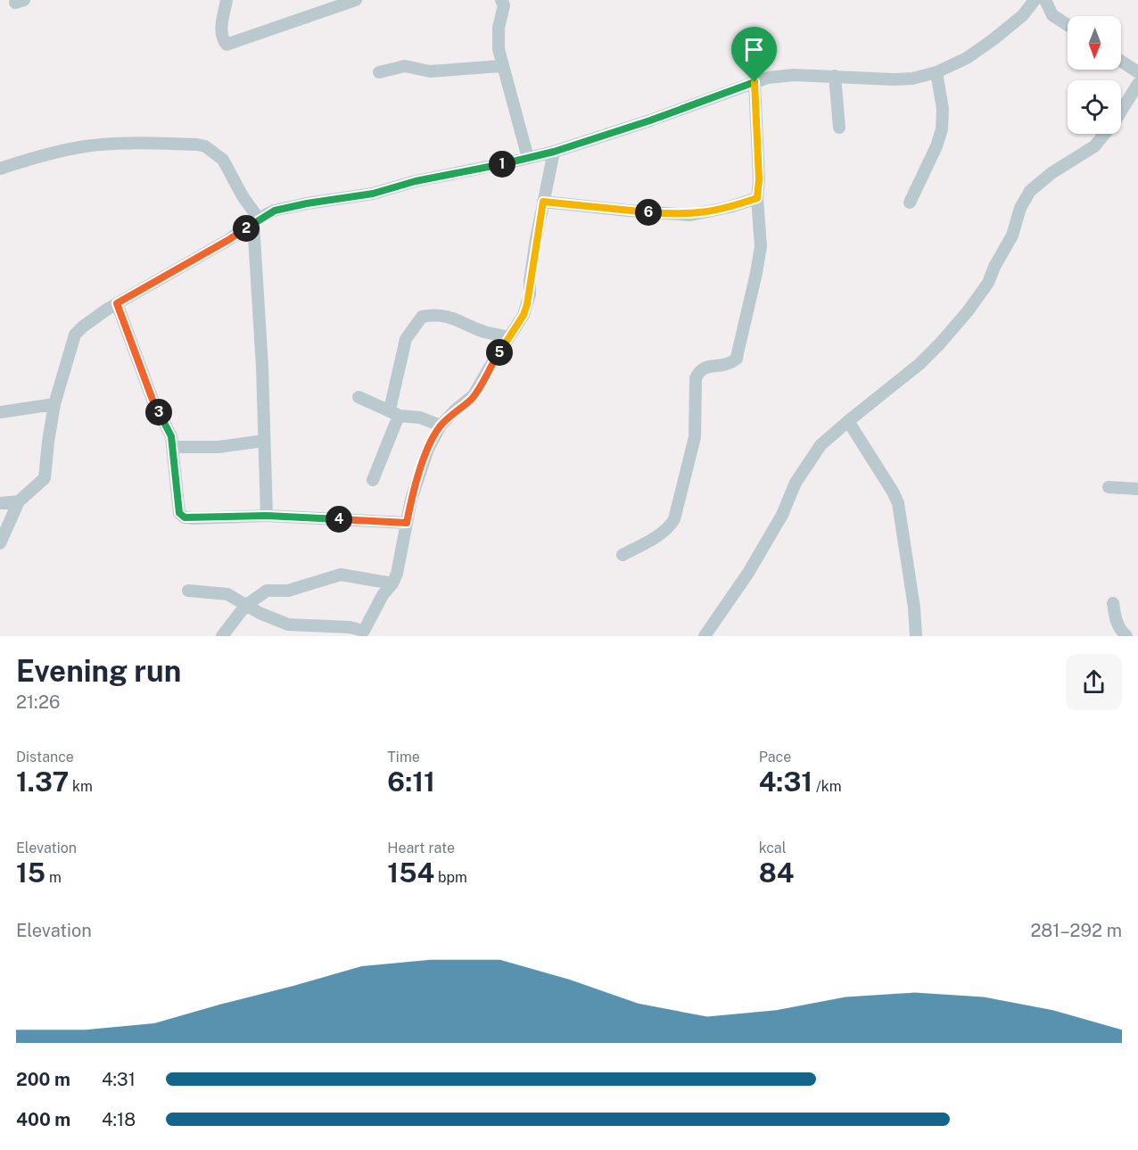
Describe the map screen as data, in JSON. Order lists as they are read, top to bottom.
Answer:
{
  "north": "bottom",
  "page": {
    "pins": [
      "1",
      "6",
      "2",
      "5",
      "3",
      "4"
    ],
    "heading": ["Evening run", "21:26"],
    "stats": [
      ["Distance", "1.37 km"],
      ["Time", "6:11"],
      ["Pace", "4:31 /km"],
      ["Elevation", "15 m"],
      ["Heart rate", "154 bpm"],
      ["kcal", "84"]
    ],
    "chart": ["Elevation", "281–292 m"],
    "list": [
      {
        "name": "200 m",
        "note": "4:31"
      },
      {
        "name": "400 m",
        "note": "4:18"
      }
    ]
  }
}
